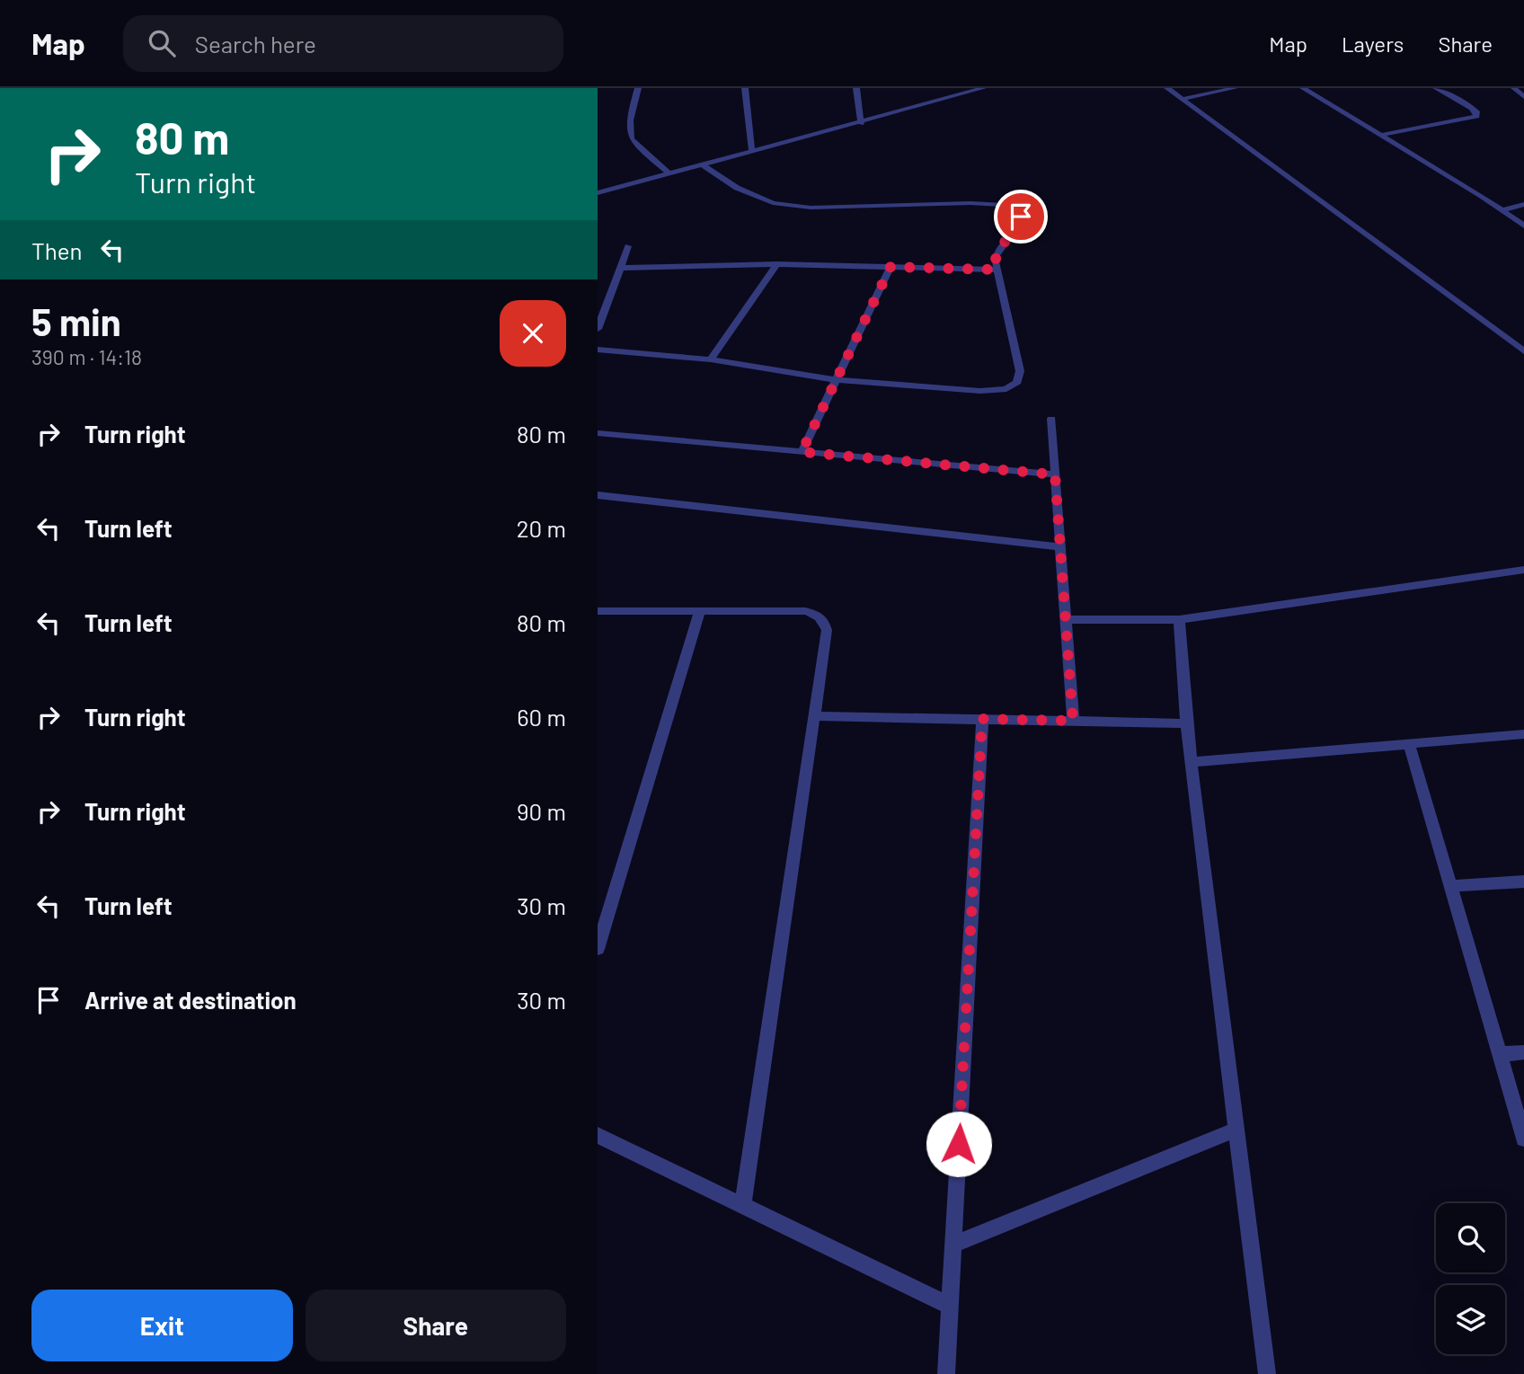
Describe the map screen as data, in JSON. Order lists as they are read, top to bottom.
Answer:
{
  "page": {
    "header": "Map",
    "search": "Search here",
    "nav": ["Map", "Layers", "Share"],
    "turn": ["80 m", "Turn right"],
    "then": "Then",
    "heading": ["5 min", "390 m · 14:18"],
    "list": [
      {
        "name": "Turn right",
        "value": "80 m"
      },
      {
        "name": "Turn left",
        "value": "20 m"
      },
      {
        "name": "Turn left",
        "value": "80 m"
      },
      {
        "name": "Turn right",
        "value": "60 m"
      },
      {
        "name": "Turn right",
        "value": "90 m"
      },
      {
        "name": "Turn left",
        "value": "30 m"
      },
      {
        "name": "Arrive at destination",
        "value": "30 m"
      }
    ],
    "buttons": ["Exit", "Share"]
  }
}
